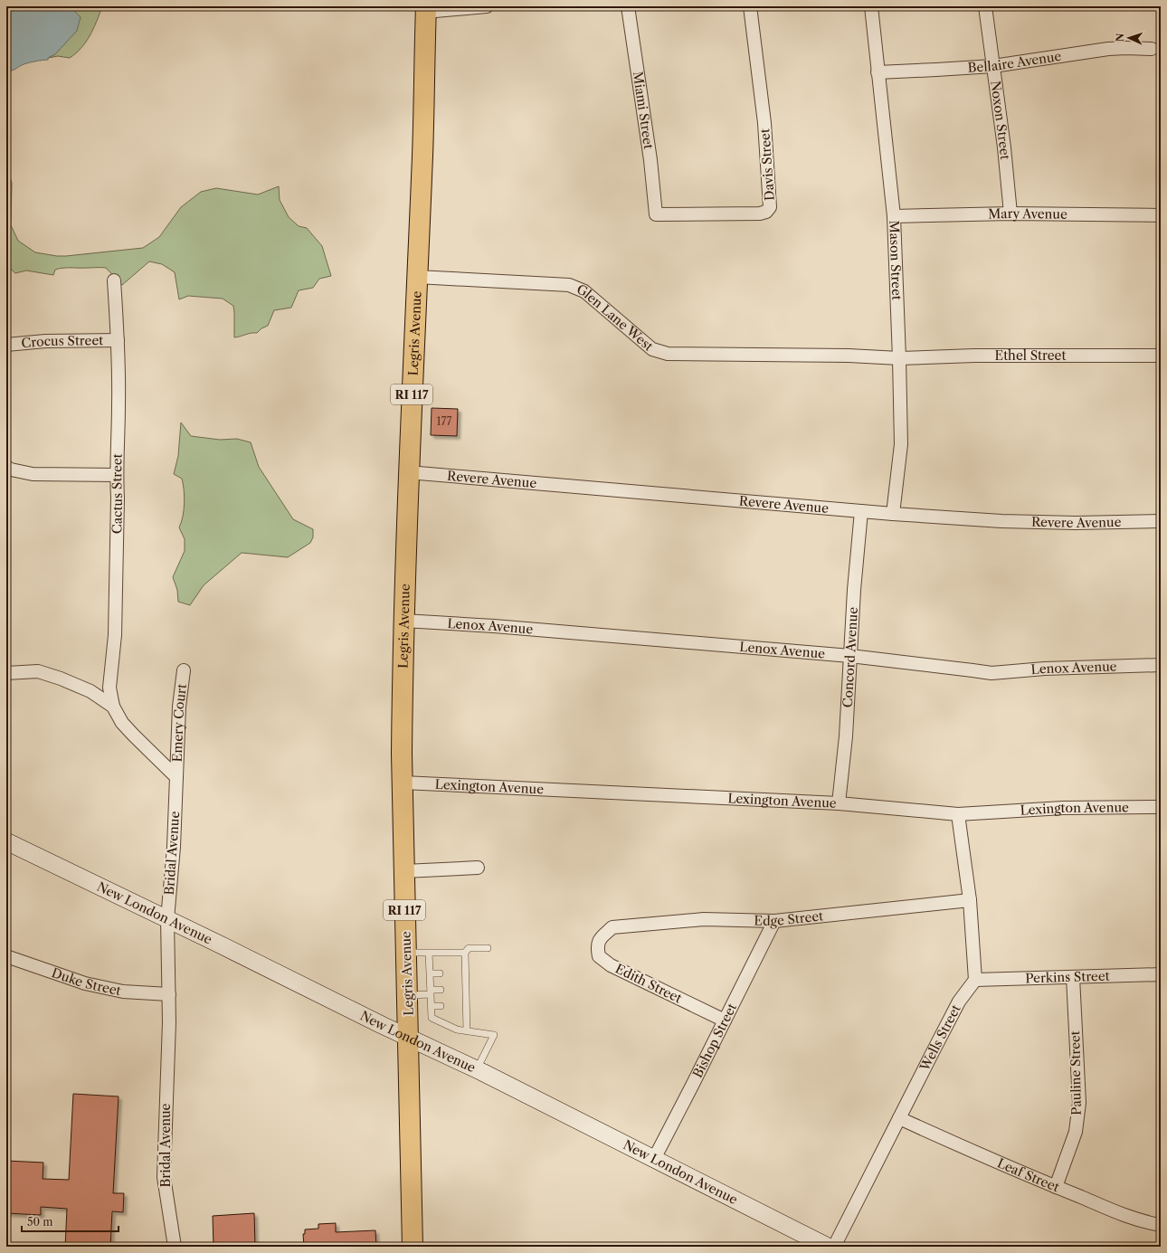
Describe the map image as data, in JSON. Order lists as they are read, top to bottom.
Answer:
{
  "streets": {
    "main road": ["Legris Avenue", "RI 117", "New London Avenue"],
    "street": [
      "Bellaire Avenue",
      "Miami Street",
      "Noxon Street",
      "Davis Street",
      "Mary Avenue",
      "Mason Street",
      "Glen Lane West",
      "Crocus Street",
      "Ethel Street",
      "Revere Avenue",
      "Cactus Street",
      "Lenox Avenue",
      "Concord Avenue",
      "Emery Court",
      "Lexington Avenue",
      "Bridal Avenue",
      "Edge Street",
      "Perkins Street",
      "Duke Street",
      "Edith Street",
      "Wells Street",
      "Bishop Street",
      "Pauline Street",
      "Leaf Street"
    ]
  },
  "crossings": [
    ["Bellaire Avenue", "Noxon Street"],
    ["Bellaire Avenue", "Mason Street"],
    ["Miami Street", "Davis Street"],
    ["Noxon Street", "Mary Avenue"],
    ["Mary Avenue", "Mason Street"],
    ["Mason Street", "Glen Lane West"],
    ["Mason Street", "Ethel Street"],
    ["Mason Street", "Revere Avenue"],
    ["Glen Lane West", "Legris Avenue"],
    ["Glen Lane West", "Ethel Street"],
    ["Legris Avenue", "Revere Avenue"],
    ["Legris Avenue", "Lenox Avenue"],
    ["Legris Avenue", "Lexington Avenue"],
    ["Legris Avenue", "New London Avenue"],
    ["Crocus Street", "Cactus Street"],
    ["Revere Avenue", "Concord Avenue"],
    ["Lenox Avenue", "Concord Avenue"],
    ["Concord Avenue", "Lexington Avenue"],
    ["Emery Court", "Bridal Avenue"],
    ["Bridal Avenue", "New London Avenue"],
    ["Bridal Avenue", "Duke Street"],
    ["New London Avenue", "Bishop Street"],
    ["Edge Street", "Edith Street"],
    ["Edge Street", "Bishop Street"],
    ["Perkins Street", "Wells Street"],
    ["Perkins Street", "Pauline Street"],
    ["Edith Street", "Bishop Street"],
    ["Wells Street", "Leaf Street"],
    ["Pauline Street", "Leaf Street"]
  ],
  "house_numbers": ["177"],
  "scale_bar": "50 m",
  "north": "left"
}
